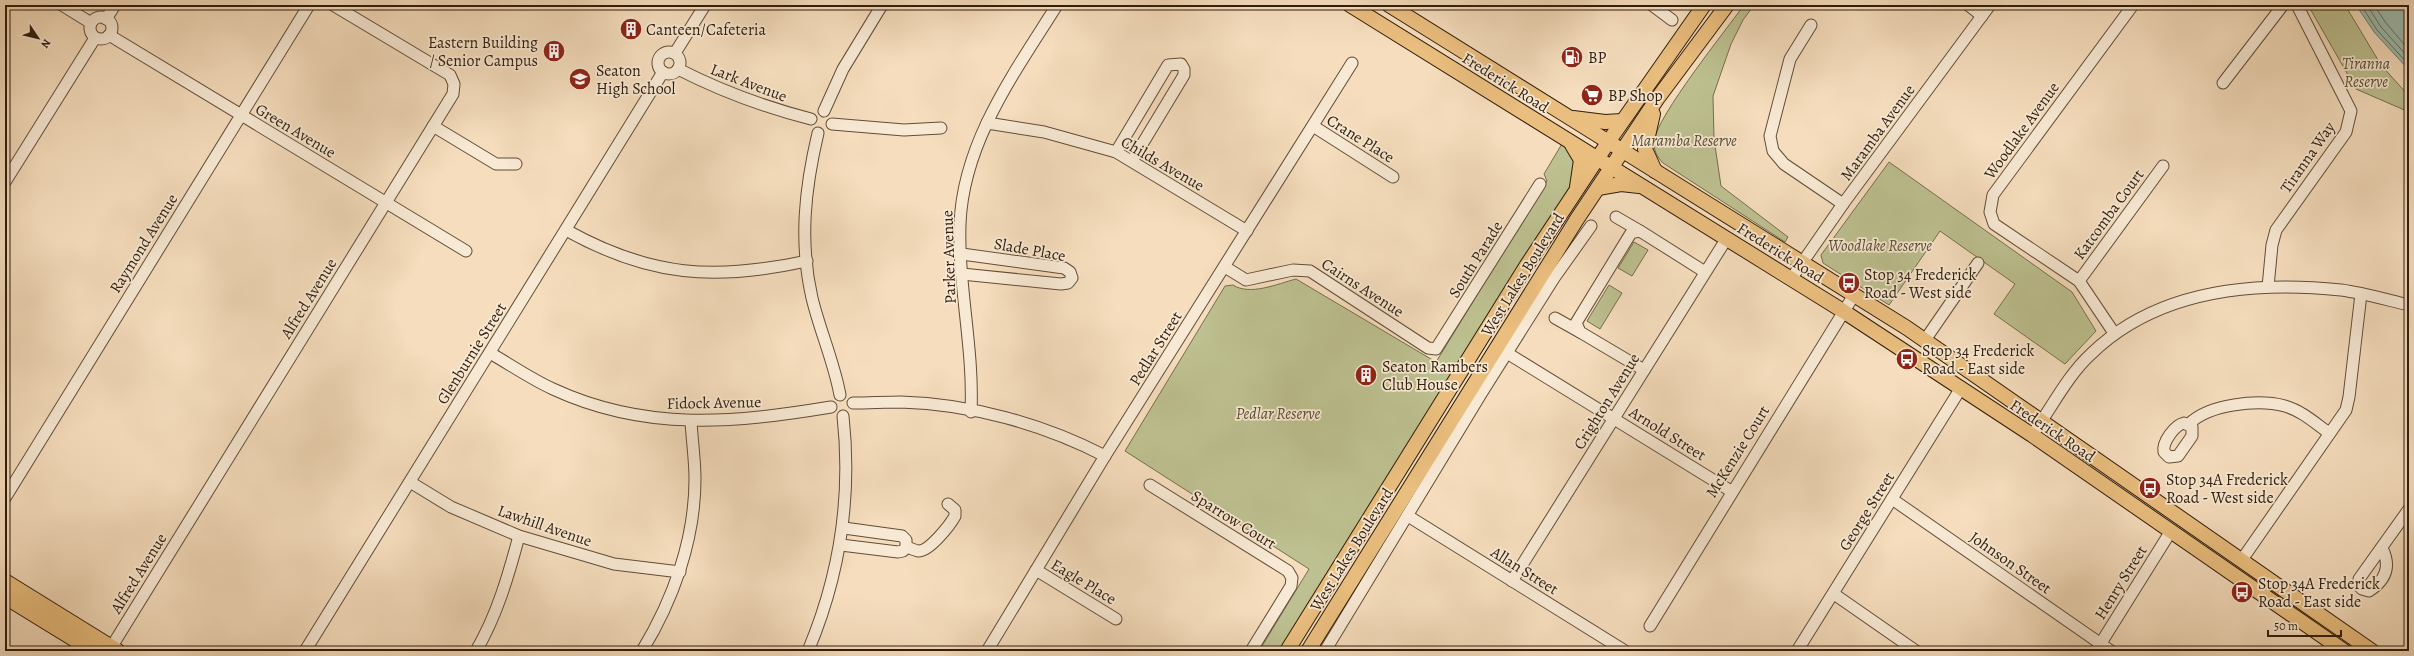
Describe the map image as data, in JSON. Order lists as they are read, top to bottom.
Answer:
{
  "streets": {
    "main road": ["Frederick Road", "West Lakes Boulevard"],
    "street": [
      "Lark Avenue",
      "Green Avenue",
      "Woodlake Avenue",
      "Maramba Avenue",
      "Crane Place",
      "Tiranna Way",
      "Childs Avenue",
      "Katcomba Court",
      "Raymond Avenue",
      "Slade Place",
      "Parker Avenue",
      "South Parade",
      "Cairns Avenue",
      "Alfred Avenue",
      "Pedlar Street",
      "Glenburnie Street",
      "Crighton Avenue",
      "Fidock Avenue",
      "Arnold Street",
      "McKenzie Court",
      "George Street",
      "Sparrow Court",
      "Lawhill Avenue",
      "Johnson Street",
      "Allan Street",
      "Eagle Place",
      "Henry Street"
    ]
  },
  "crossings": [
    ["Lark Avenue", "Glenburnie Street"],
    ["Frederick Road", "Maramba Avenue"],
    ["Frederick Road", "West Lakes Boulevard"],
    ["Frederick Road", "Crighton Avenue"],
    ["Frederick Road", "McKenzie Court"],
    ["Frederick Road", "George Street"],
    ["Frederick Road", "Henry Street"],
    ["Green Avenue", "Raymond Avenue"],
    ["Green Avenue", "Alfred Avenue"],
    ["Woodlake Avenue", "Katcomba Court"],
    ["Crane Place", "Pedlar Street"],
    ["Childs Avenue", "Parker Avenue"],
    ["Childs Avenue", "Pedlar Street"],
    ["Slade Place", "Parker Avenue"],
    ["South Parade", "Cairns Avenue"],
    ["Cairns Avenue", "Pedlar Street"],
    ["Pedlar Street", "Eagle Place"],
    ["Glenburnie Street", "Fidock Avenue"],
    ["Glenburnie Street", "Lawhill Avenue"],
    ["Crighton Avenue", "Arnold Street"],
    ["Crighton Avenue", "Allan Street"],
    ["Arnold Street", "McKenzie Court"],
    ["George Street", "Johnson Street"],
    ["Johnson Street", "Henry Street"]
  ],
  "parks": [
    "Tiranna Reserve",
    "Maramba Reserve",
    "Woodlake Reserve",
    "Pedlar Reserve"
  ],
  "places": {
    "building": ["Canteen/Cafeteria", "Eastern Building / Senior Campus", "Seaton Rambers Club House"],
    "fuel station": ["BP"],
    "school or university": ["Seaton High School"],
    "supermarket": ["BP Shop"],
    "bus stop": [
      "Stop 34 Frederick Road - West side",
      "Stop 34 Frederick Road - East side",
      "Stop 34A Frederick Road - West side",
      "Stop 34A Frederick Road - East side"
    ]
  },
  "scale_bar": "50 m",
  "north": "bottom right"
}
